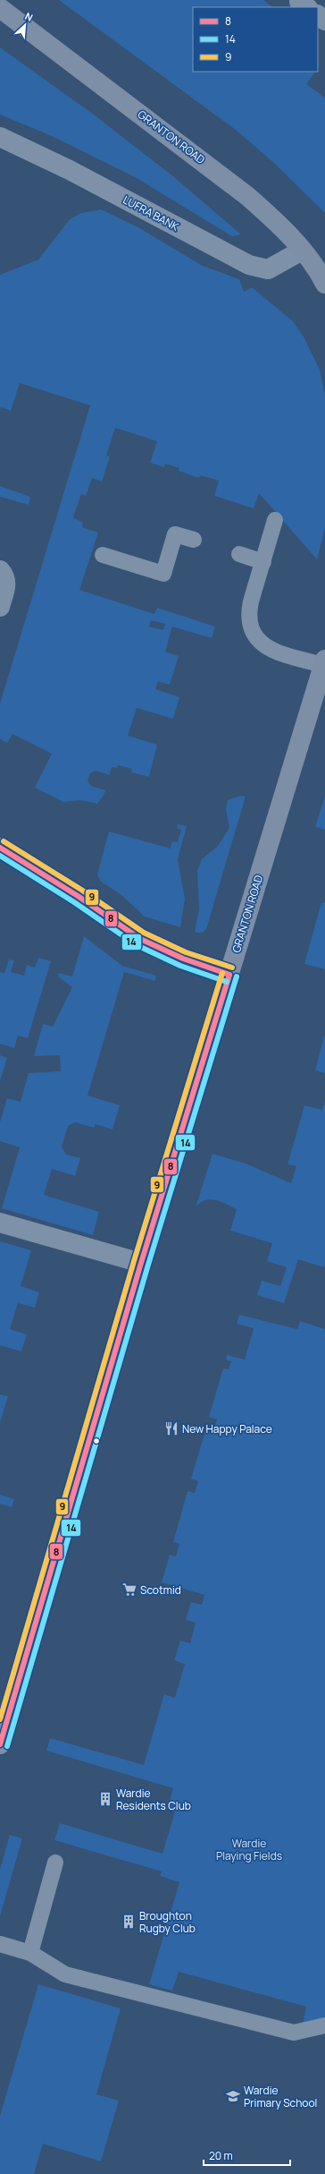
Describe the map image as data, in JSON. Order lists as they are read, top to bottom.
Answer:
{
  "streets": {
    "main road": ["GRANTON ROAD"],
    "street": ["LUFRA BANK"]
  },
  "crossings": [
    ["GRANTON ROAD", "LUFRA BANK"]
  ],
  "parks": ["Wardie Playing Fields"],
  "places": {
    "restaurant": ["New Happy Palace"],
    "supermarket": ["Scotmid"],
    "building": ["Wardie Residents Club", "Broughton Rugby Club"],
    "school or university": ["Wardie Primary School"]
  },
  "lines": ["transit line 9", "transit line 8", "transit line 14"],
  "legend": ["8", "14", "9"],
  "scale_bar": "20 m",
  "north": "top right"
}
